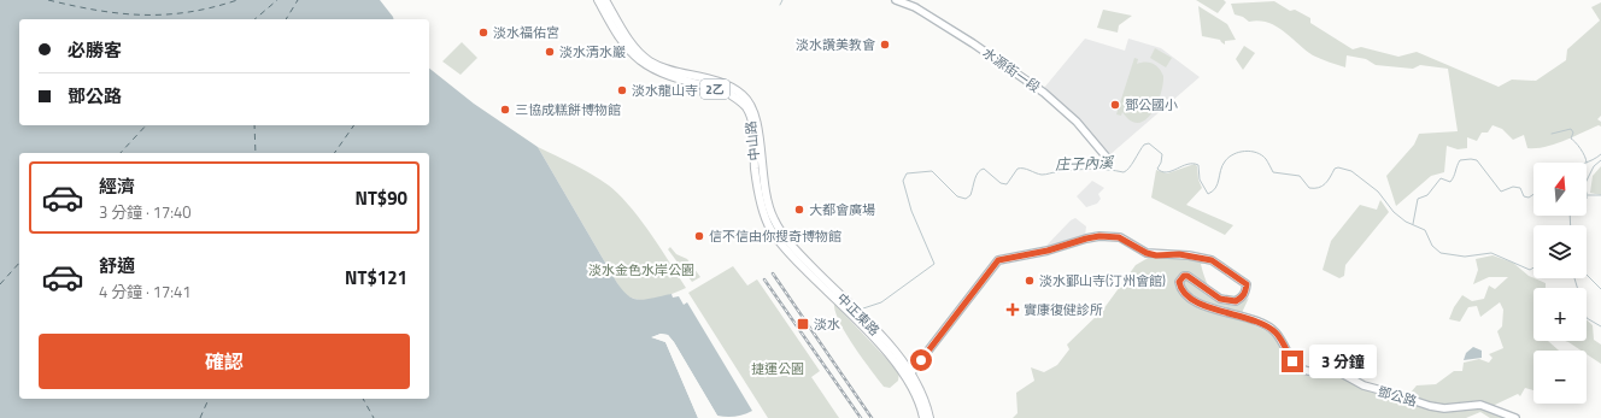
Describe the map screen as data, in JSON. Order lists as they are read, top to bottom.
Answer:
{
  "streets": {
    "main road": ["2乙", "中山路", "中正東路"],
    "street": ["水源街一段", "鄧公路"]
  },
  "crossings": [
    ["中山路", "中正東路"],
    ["中正東路", "鄧公路"]
  ],
  "water": ["庄子內溪"],
  "parks": ["淡水金色水岸公園", "捷運公園"],
  "places": {
    "other": [
      "淡水福佑宮",
      "淡水讚美教會",
      "淡水清水巖",
      "淡水龍山寺",
      "鄧公國小",
      "三協成糕餅博物館",
      "大都會廣場",
      "信不信由你搜奇博物館",
      "淡水鄞山寺(汀州會館)"
    ],
    "health": ["實康復健診所"],
    "transit": ["淡水"]
  },
  "north": "top",
  "page": {
    "banner": ["必勝客", "鄧公路"],
    "list": [
      {
        "name": "經濟",
        "note": "3 分鐘 · 17:40",
        "value": "NT$90"
      },
      {
        "name": "舒適",
        "note": "4 分鐘 · 17:41",
        "value": "NT$121"
      }
    ],
    "map_buttons": ["+", "−"],
    "buttons": "確認",
    "bubble": "3 分鐘"
  }
}
